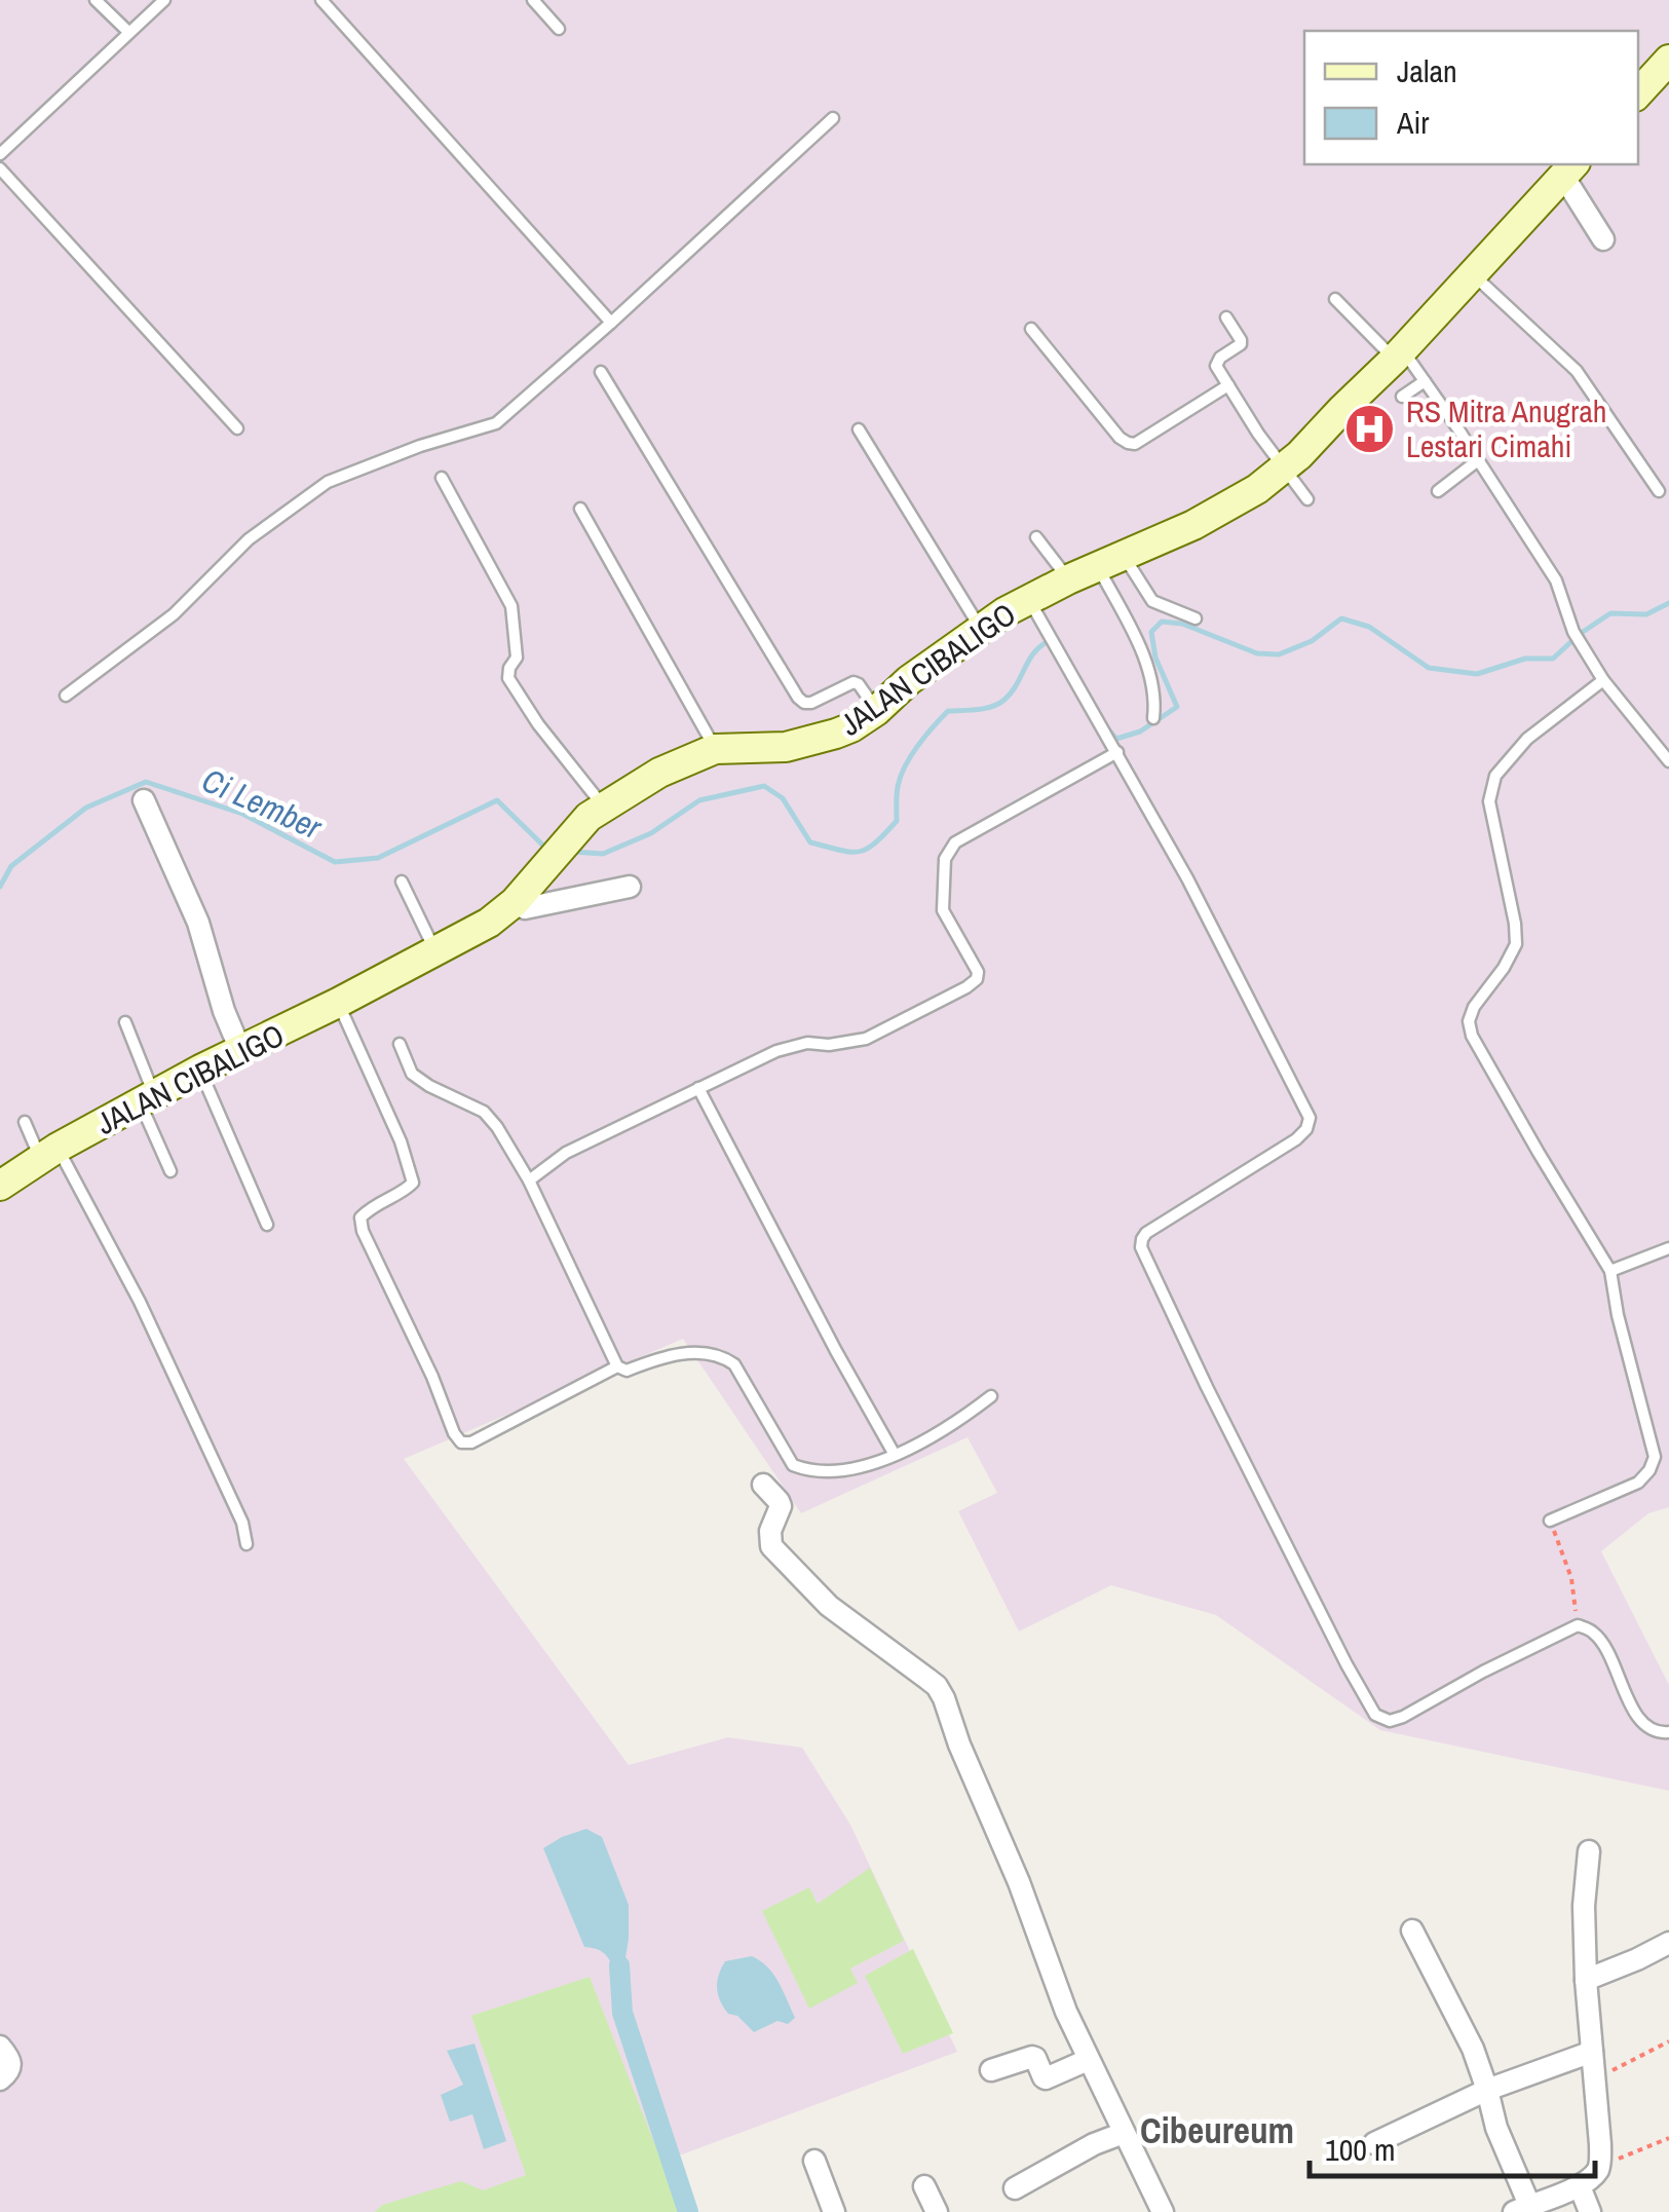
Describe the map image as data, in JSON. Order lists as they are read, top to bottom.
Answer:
{
  "streets": {
    "main road": ["JALAN CIBALIGO"]
  },
  "districts": ["Cibeureum"],
  "water": ["Ci Lember"],
  "places": {
    "hospital": ["RS Mitra Anugrah Lestari Cimahi"]
  },
  "legend": ["Jalan", "Air"],
  "scale_bar": "100 m"
}
